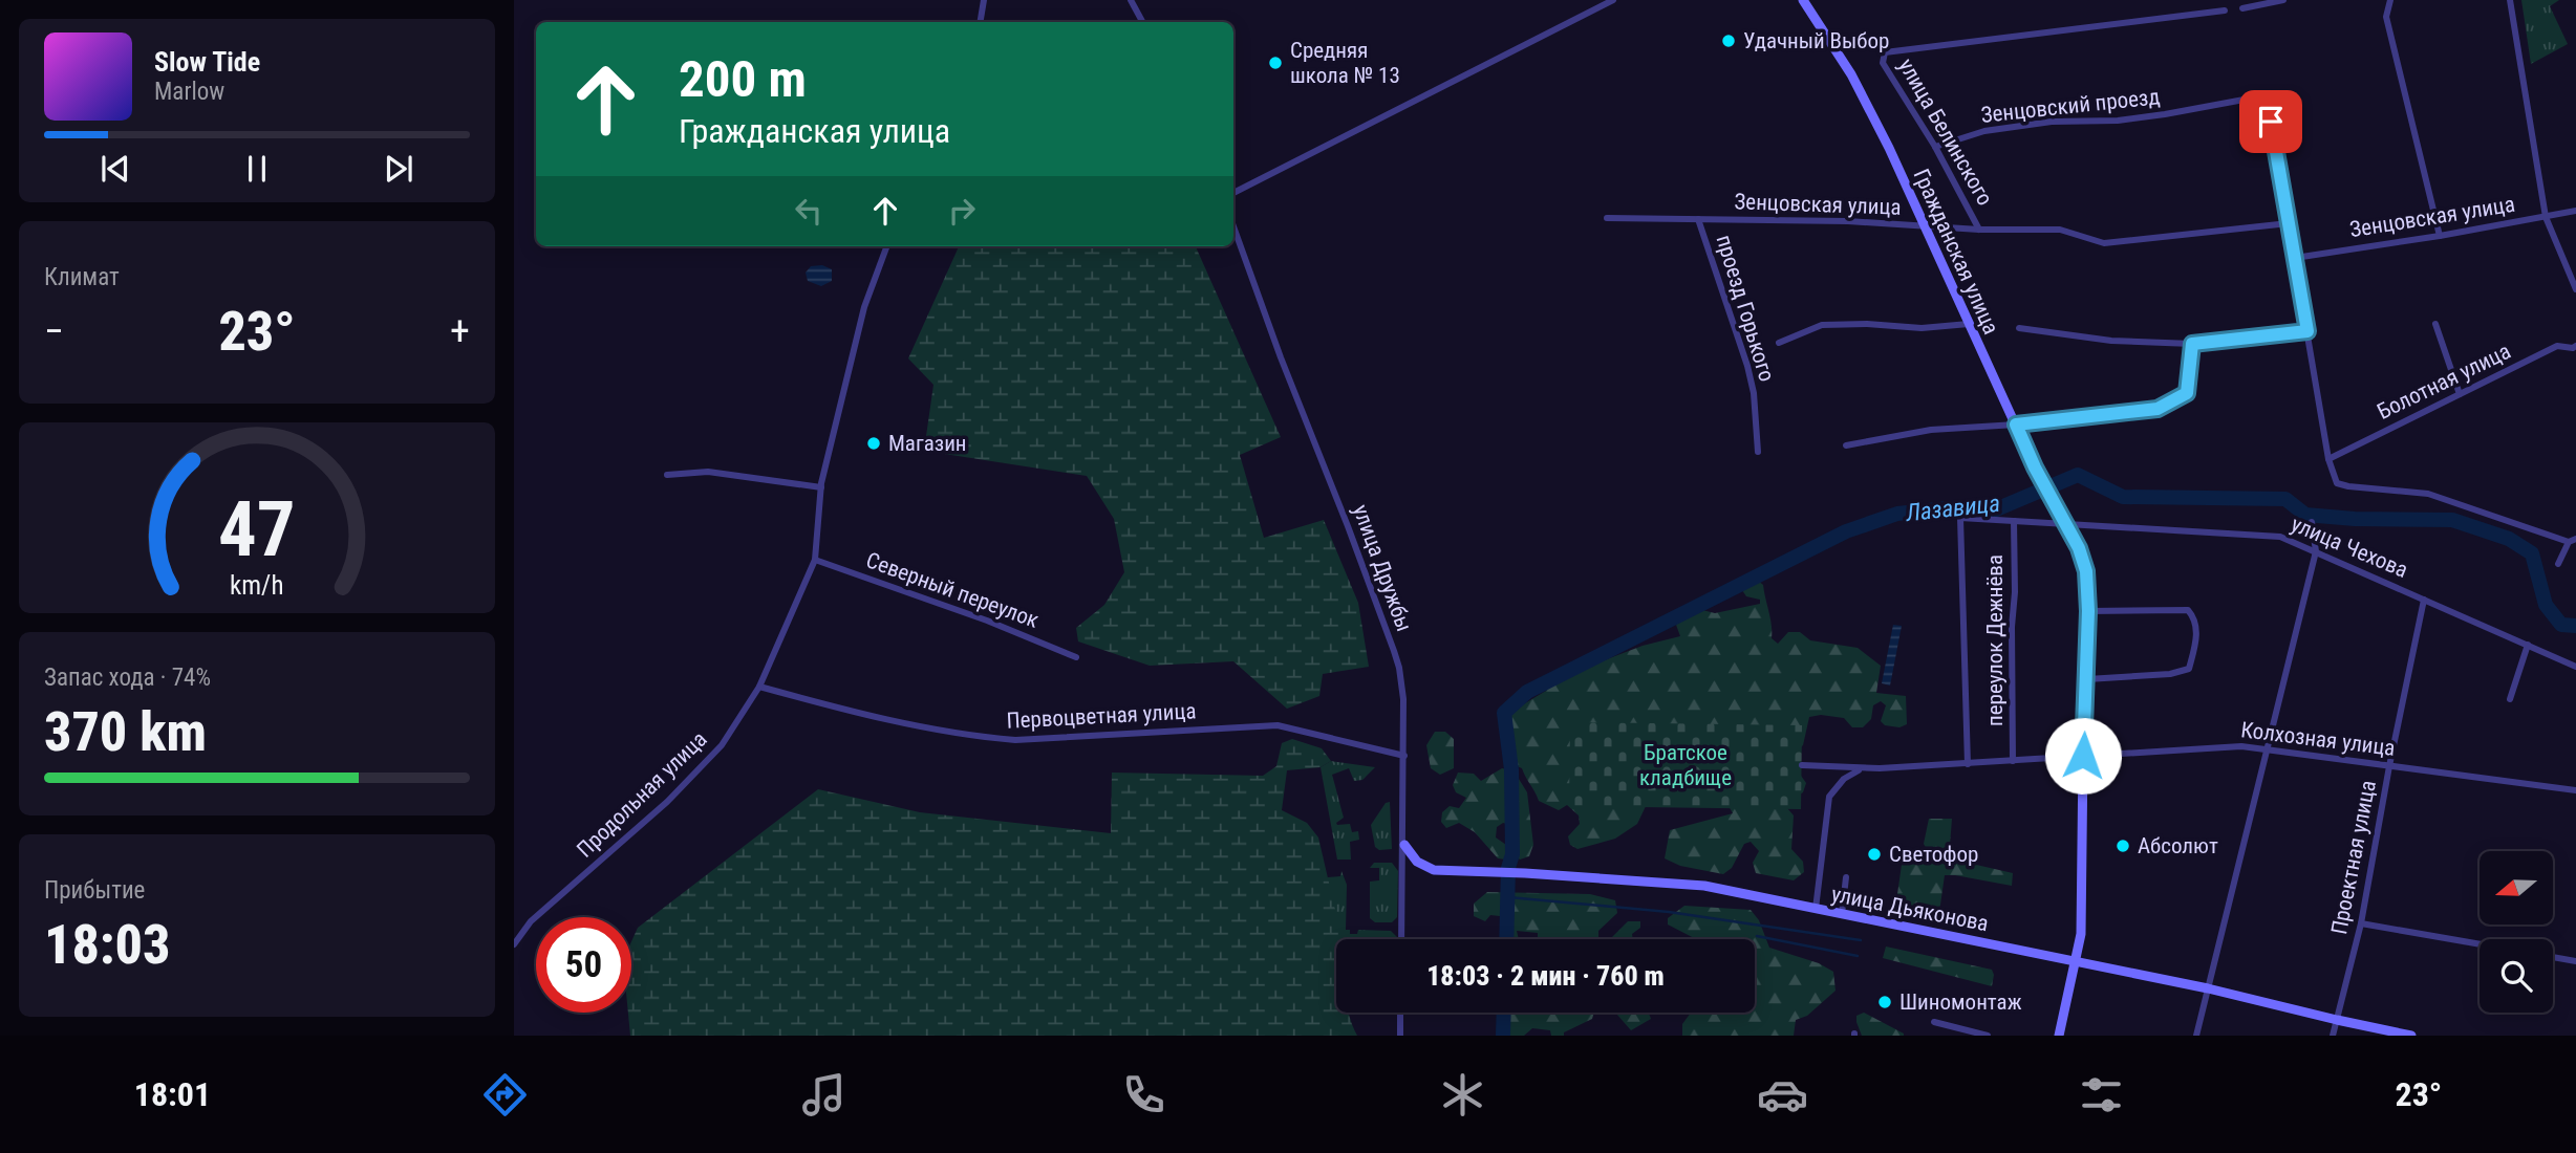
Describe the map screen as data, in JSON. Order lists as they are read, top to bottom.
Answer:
{
  "streets": {
    "main road": ["Гражданская улица", "улица Дьяконова"],
    "street": [
      "Зенцовский проезд",
      "улица Белинского",
      "Зенцовская улица",
      "проезд Горького",
      "Болотная улица",
      "улица Чехова",
      "улица Дружбы",
      "Северный переулок",
      "переулок Дежнёва",
      "Первоцветная улица",
      "Колхозная улица",
      "Продольная улица",
      "Проектная улица"
    ]
  },
  "crossings": [
    ["Зенцовский проезд", "улица Белинского"],
    ["Зенцовский проезд", "Зенцовская улица"],
    ["улица Белинского", "Зенцовская улица"],
    ["Зенцовская улица", "Гражданская улица"],
    ["Зенцовская улица", "проезд Горького"],
    ["Гражданская улица", "улица Чехова"],
    ["Гражданская улица", "Колхозная улица"],
    ["Гражданская улица", "улица Дьяконова"],
    ["улица Чехова", "переулок Дежнёва"],
    ["улица Чехова", "Колхозная улица"],
    ["улица Чехова", "Проектная улица"],
    ["улица Дружбы", "Первоцветная улица"],
    ["улица Дружбы", "улица Дьяконова"],
    ["Северный переулок", "Продольная улица"],
    ["переулок Дежнёва", "Колхозная улица"],
    ["Первоцветная улица", "Продольная улица"],
    ["Колхозная улица", "Проектная улица"],
    ["Проектная улица", "улица Дьяконова"]
  ],
  "water": ["Лазавица"],
  "parks": ["Братское кладбище"],
  "places": [
    "Удачный Выбор",
    "Средняя школа № 13",
    "Магазин",
    "Абсолют",
    "Светофор",
    "Шиномонтаж"
  ],
  "north": "left",
  "page": {
    "turn": ["200 m", "Гражданская улица"],
    "song": ["Slow Tide", "Marlow"],
    "tile": [
      "Климат",
      ["Запас хода · 74%", "370 km"],
      ["Прибытие", "18:03"]
    ],
    "heat": ["−", "23°", "+"],
    "limit": "50",
    "trip": "18:03 · 2 мин · 760 m",
    "tabs": ["18:01", "23°"],
    "gauge": ["47", "km/h"]
  }
}
